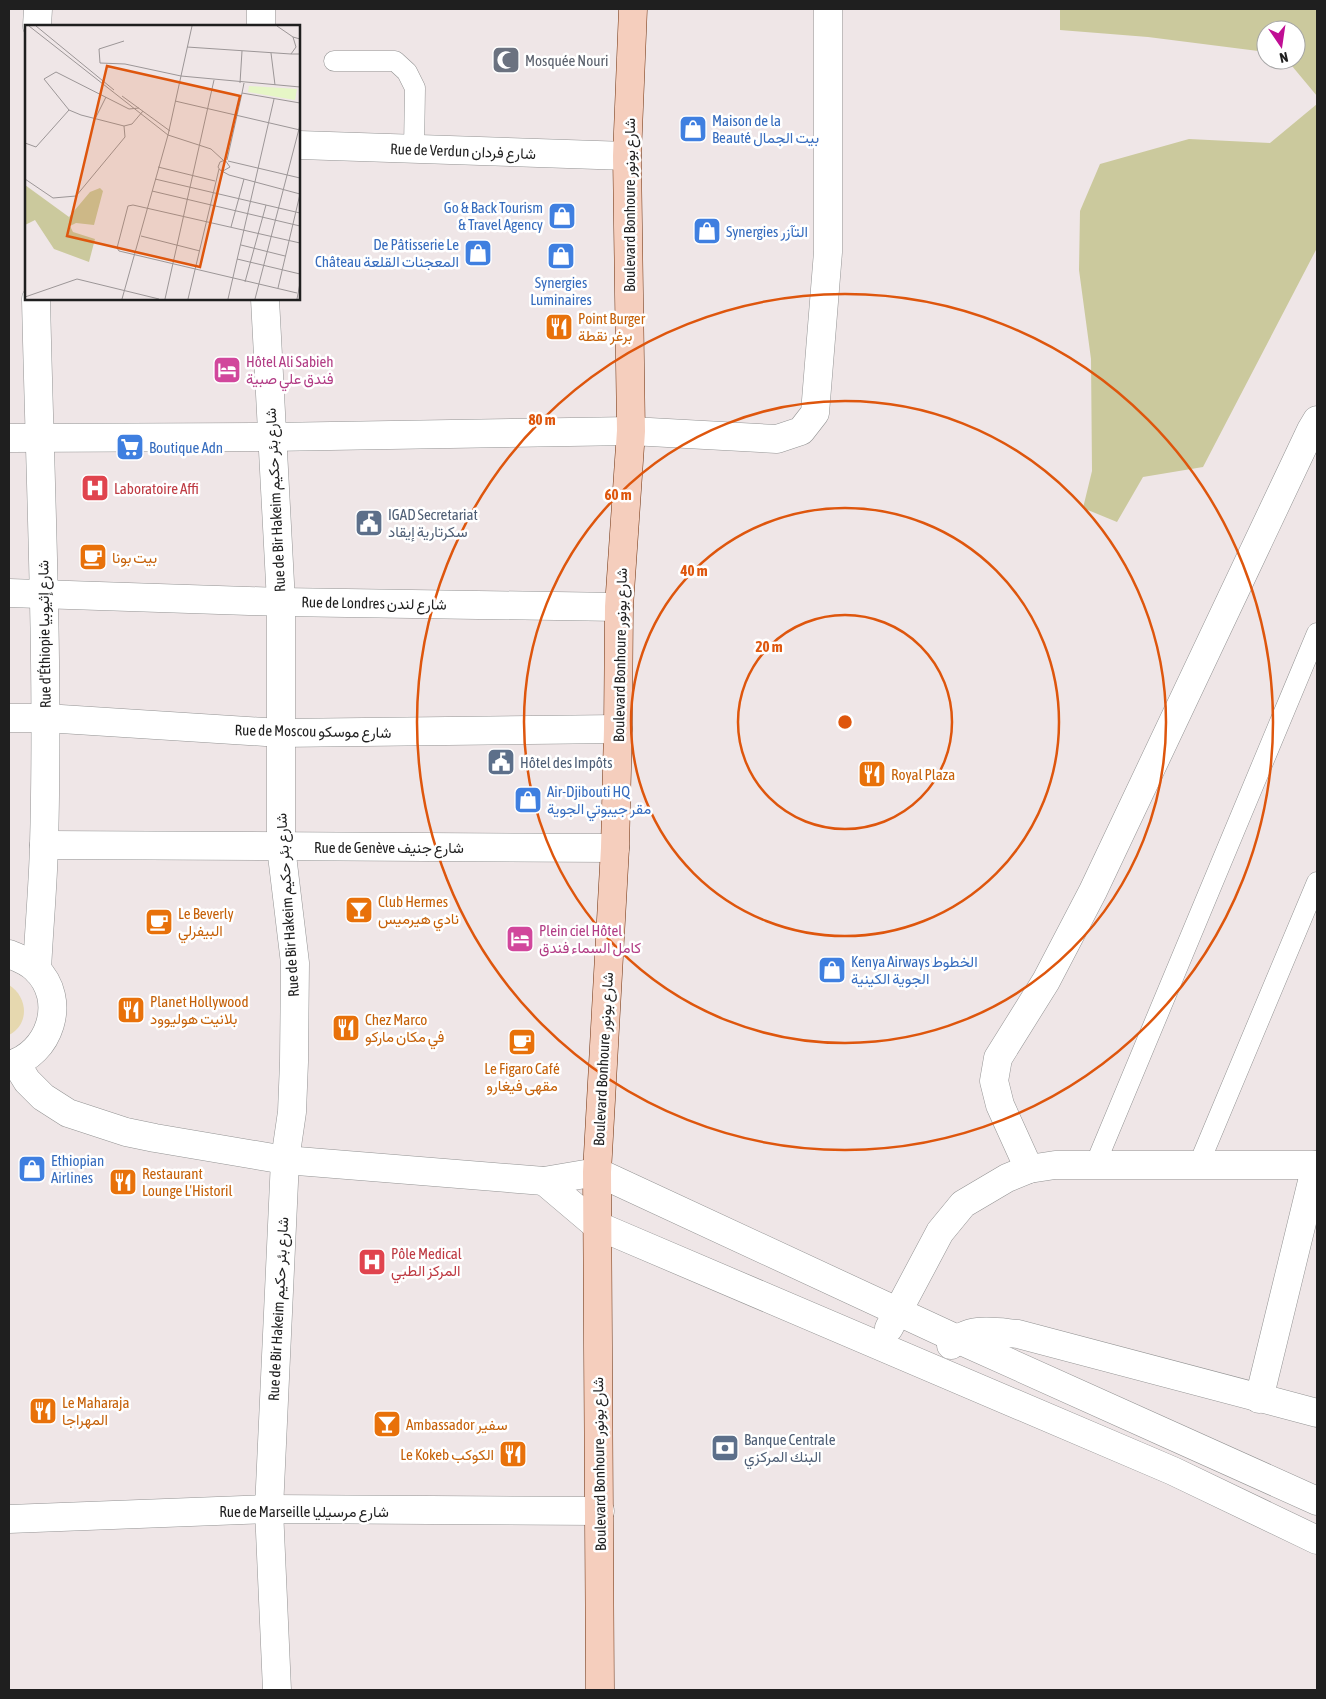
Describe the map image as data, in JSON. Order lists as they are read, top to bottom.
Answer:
{
  "streets": {
    "main road": ["Boulevard Bonhoure شارع بونور"],
    "street": [
      "Rue de Verdun شارع فردان",
      "Rue de Bir Hakeim شارع بئر حكيم",
      "Rue de Londres شارع لندن",
      "Rue d'Éthiopie شارع إثيوبيا",
      "Rue de Moscou شارع موسكو",
      "Rue de Genève شارع جنيف",
      "Rue de Marseille شارع مرسيليا"
    ]
  },
  "crossings": [
    ["Rue de Verdun شارع فردان", "Boulevard Bonhoure شارع بونور"],
    ["Boulevard Bonhoure شارع بونور", "Rue de Londres شارع لندن"],
    ["Boulevard Bonhoure شارع بونور", "Rue de Moscou شارع موسكو"],
    ["Boulevard Bonhoure شارع بونور", "Rue de Genève شارع جنيف"],
    ["Boulevard Bonhoure شارع بونور", "Rue de Marseille شارع مرسيليا"],
    ["Rue de Bir Hakeim شارع بئر حكيم", "Rue de Londres شارع لندن"],
    ["Rue de Bir Hakeim شارع بئر حكيم", "Rue de Moscou شارع موسكو"],
    ["Rue de Bir Hakeim شارع بئر حكيم", "Rue de Genève شارع جنيف"],
    ["Rue de Bir Hakeim شارع بئر حكيم", "Rue de Marseille شارع مرسيليا"],
    ["Rue de Londres شارع لندن", "Rue d'Éthiopie شارع إثيوبيا"],
    ["Rue d'Éthiopie شارع إثيوبيا", "Rue de Moscou شارع موسكو"],
    ["Rue d'Éthiopie شارع إثيوبيا", "Rue de Genève شارع جنيف"]
  ],
  "places": {
    "mosque": ["Mosquée Nouri"],
    "shop": [
      "Maison de la Beauté بيت الجمال",
      "Go & Back Tourism & Travel Agency",
      "Synergies التآزر",
      "De Pâtisserie Le Château المعجنات القلعة",
      "Synergies Luminaires",
      "Air-Djibouti HQ مقر جيبوتي الجوية",
      "Kenya Airways الخطوط الجوية الكينية",
      "Ethiopian Airlines"
    ],
    "restaurant": [
      "Point Burger برغر نقطة",
      "Royal Plaza",
      "Planet Hollywood بلانيت هوليوود",
      "Chez Marco في مكان ماركو",
      "Restaurant Lounge L'Historil",
      "Le Maharaja المهراجا",
      "Le Kokeb الكوكب"
    ],
    "hotel": ["Hôtel Ali Sabieh فندق علي صبية", "Plein ciel Hôtel كامل السماء فندق"],
    "supermarket": ["Boutique Adn"],
    "hospital": ["Laboratoire Affi", "Pôle Medical المركز الطبي"],
    "public building": ["IGAD Secretariat سكرتارية إيقاد", "Hôtel des Impôts"],
    "cafe": ["بيت بونا", "Le Beverly البيفرلي", "Le Figaro Café مقهى فيغارو"],
    "bar": ["Club Hermes نادي هيرميس", "Ambassador سفير"],
    "bank": ["Banque Centrale البنك المركزي"]
  },
  "north": "bottom",
  "rings": [
    "80 m",
    "60 m",
    "40 m",
    "20 m"
  ]
}
